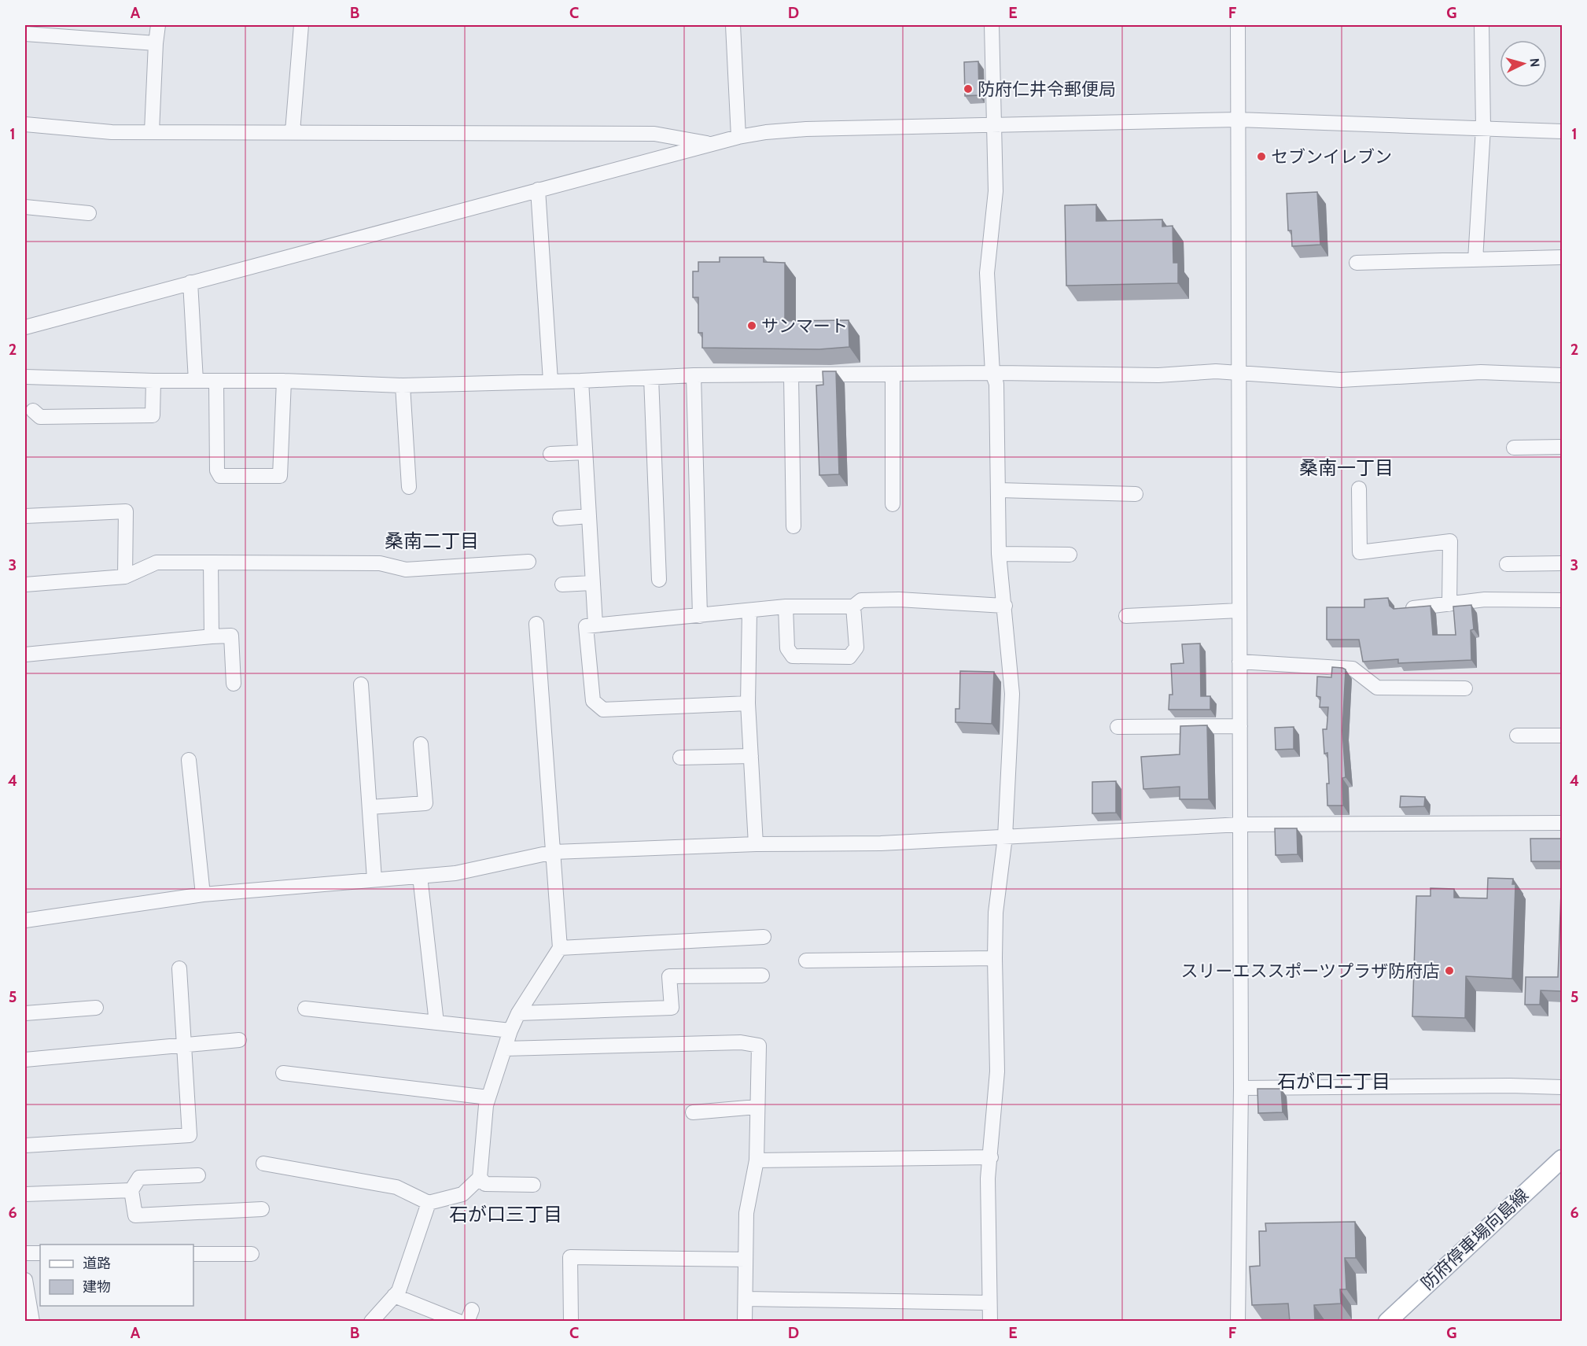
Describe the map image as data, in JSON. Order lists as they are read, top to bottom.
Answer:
{
  "streets": {
    "main road": ["防府停車場向島線"]
  },
  "districts": [
    "桑南一丁目",
    "桑南二丁目",
    "石が口二丁目",
    "石が口三丁目"
  ],
  "places": [
    "防府仁井令郵便局",
    "セブンイレブン",
    "サンマート",
    "スリーエススポーツプラザ防府店"
  ],
  "legend": ["道路", "建物"],
  "north": "right",
  "grid": {
    "columns": [
      "A",
      "B",
      "C",
      "D",
      "E",
      "F",
      "G"
    ],
    "rows": [
      "1",
      "2",
      "3",
      "4",
      "5",
      "6"
    ]
  }
}
